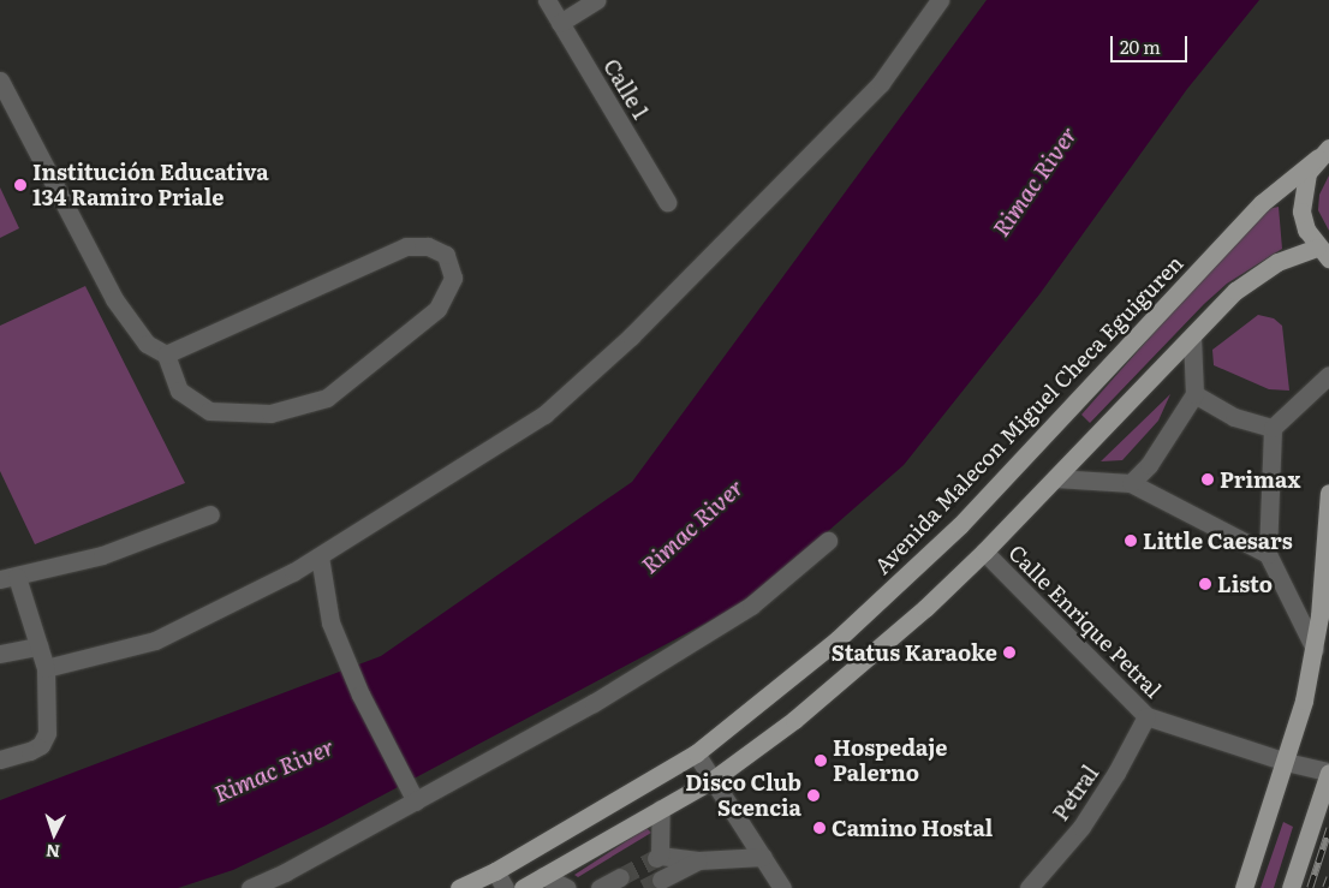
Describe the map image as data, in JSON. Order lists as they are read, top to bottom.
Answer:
{
  "streets": {
    "main road": ["Avenida Malecon Miguel Checa Eguiguren"],
    "street": ["Calle 1", "Calle Enrique Petral", "Petral"]
  },
  "crossings": [
    ["Calle Enrique Petral", "Petral"]
  ],
  "water": ["Rimac River"],
  "places": [
    "Institución Educativa 134 Ramiro Priale",
    "Primax",
    "Little Caesars",
    "Listo",
    "Status Karaoke",
    "Hospedaje Palerno",
    "Disco Club Scencia",
    "Camino Hostal"
  ],
  "scale_bar": "20 m",
  "north": "bottom"
}
